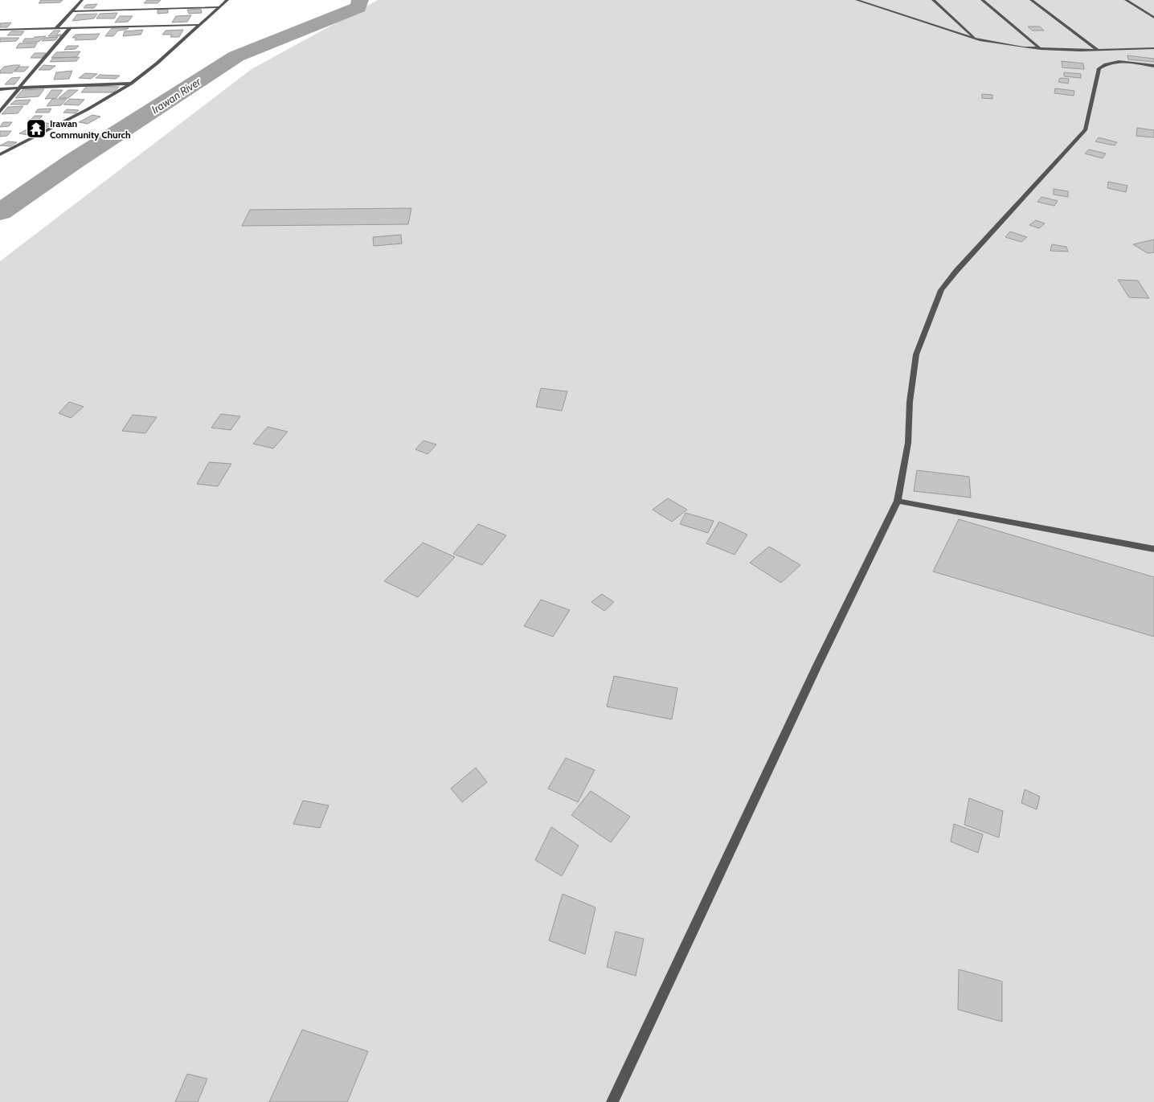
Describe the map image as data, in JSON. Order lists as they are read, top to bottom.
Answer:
{
  "water": ["Irawan River"],
  "places": {
    "temple": ["Irawan Community Church"]
  }
}
